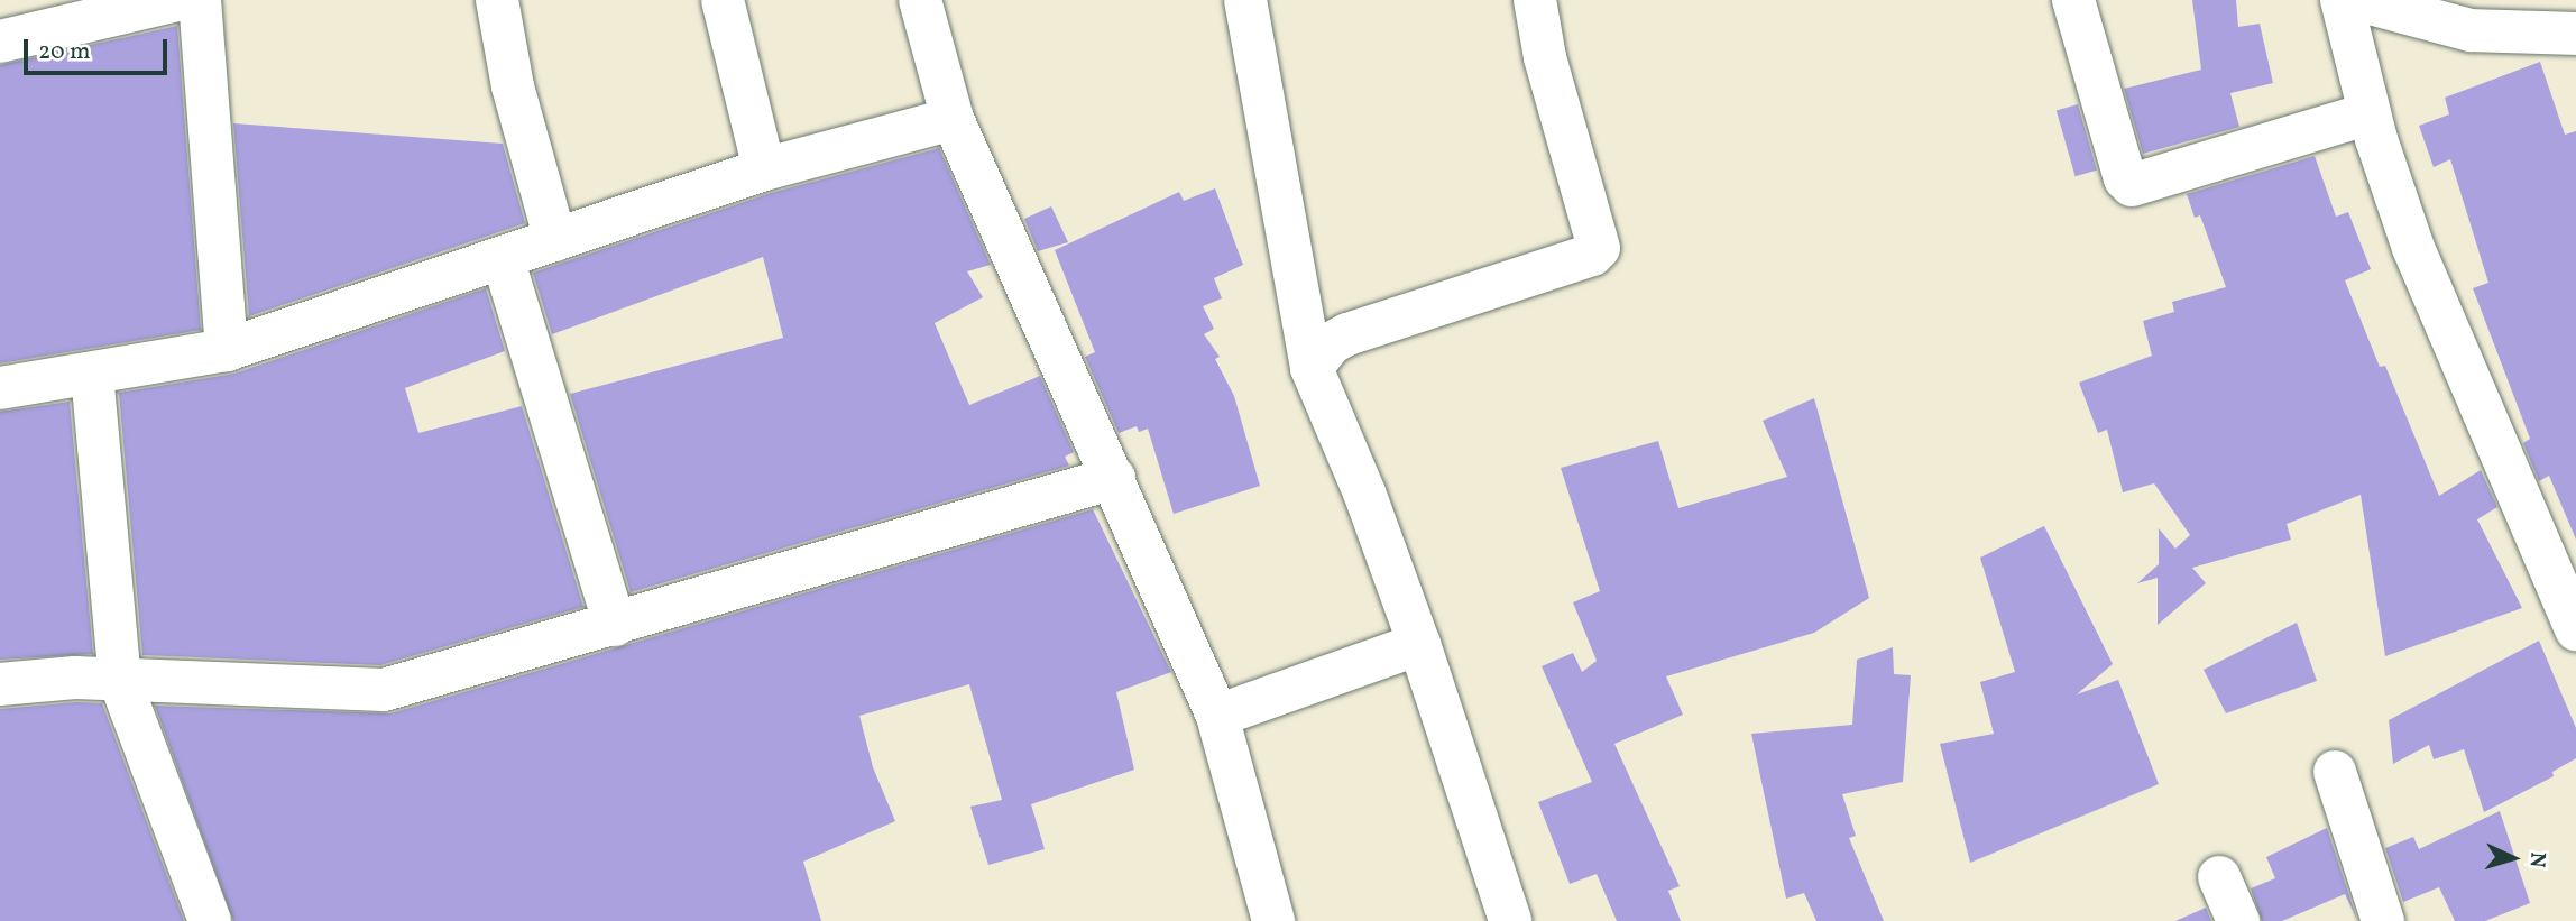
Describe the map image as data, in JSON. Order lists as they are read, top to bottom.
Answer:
{
  "scale_bar": "20 m",
  "north": "right"
}
